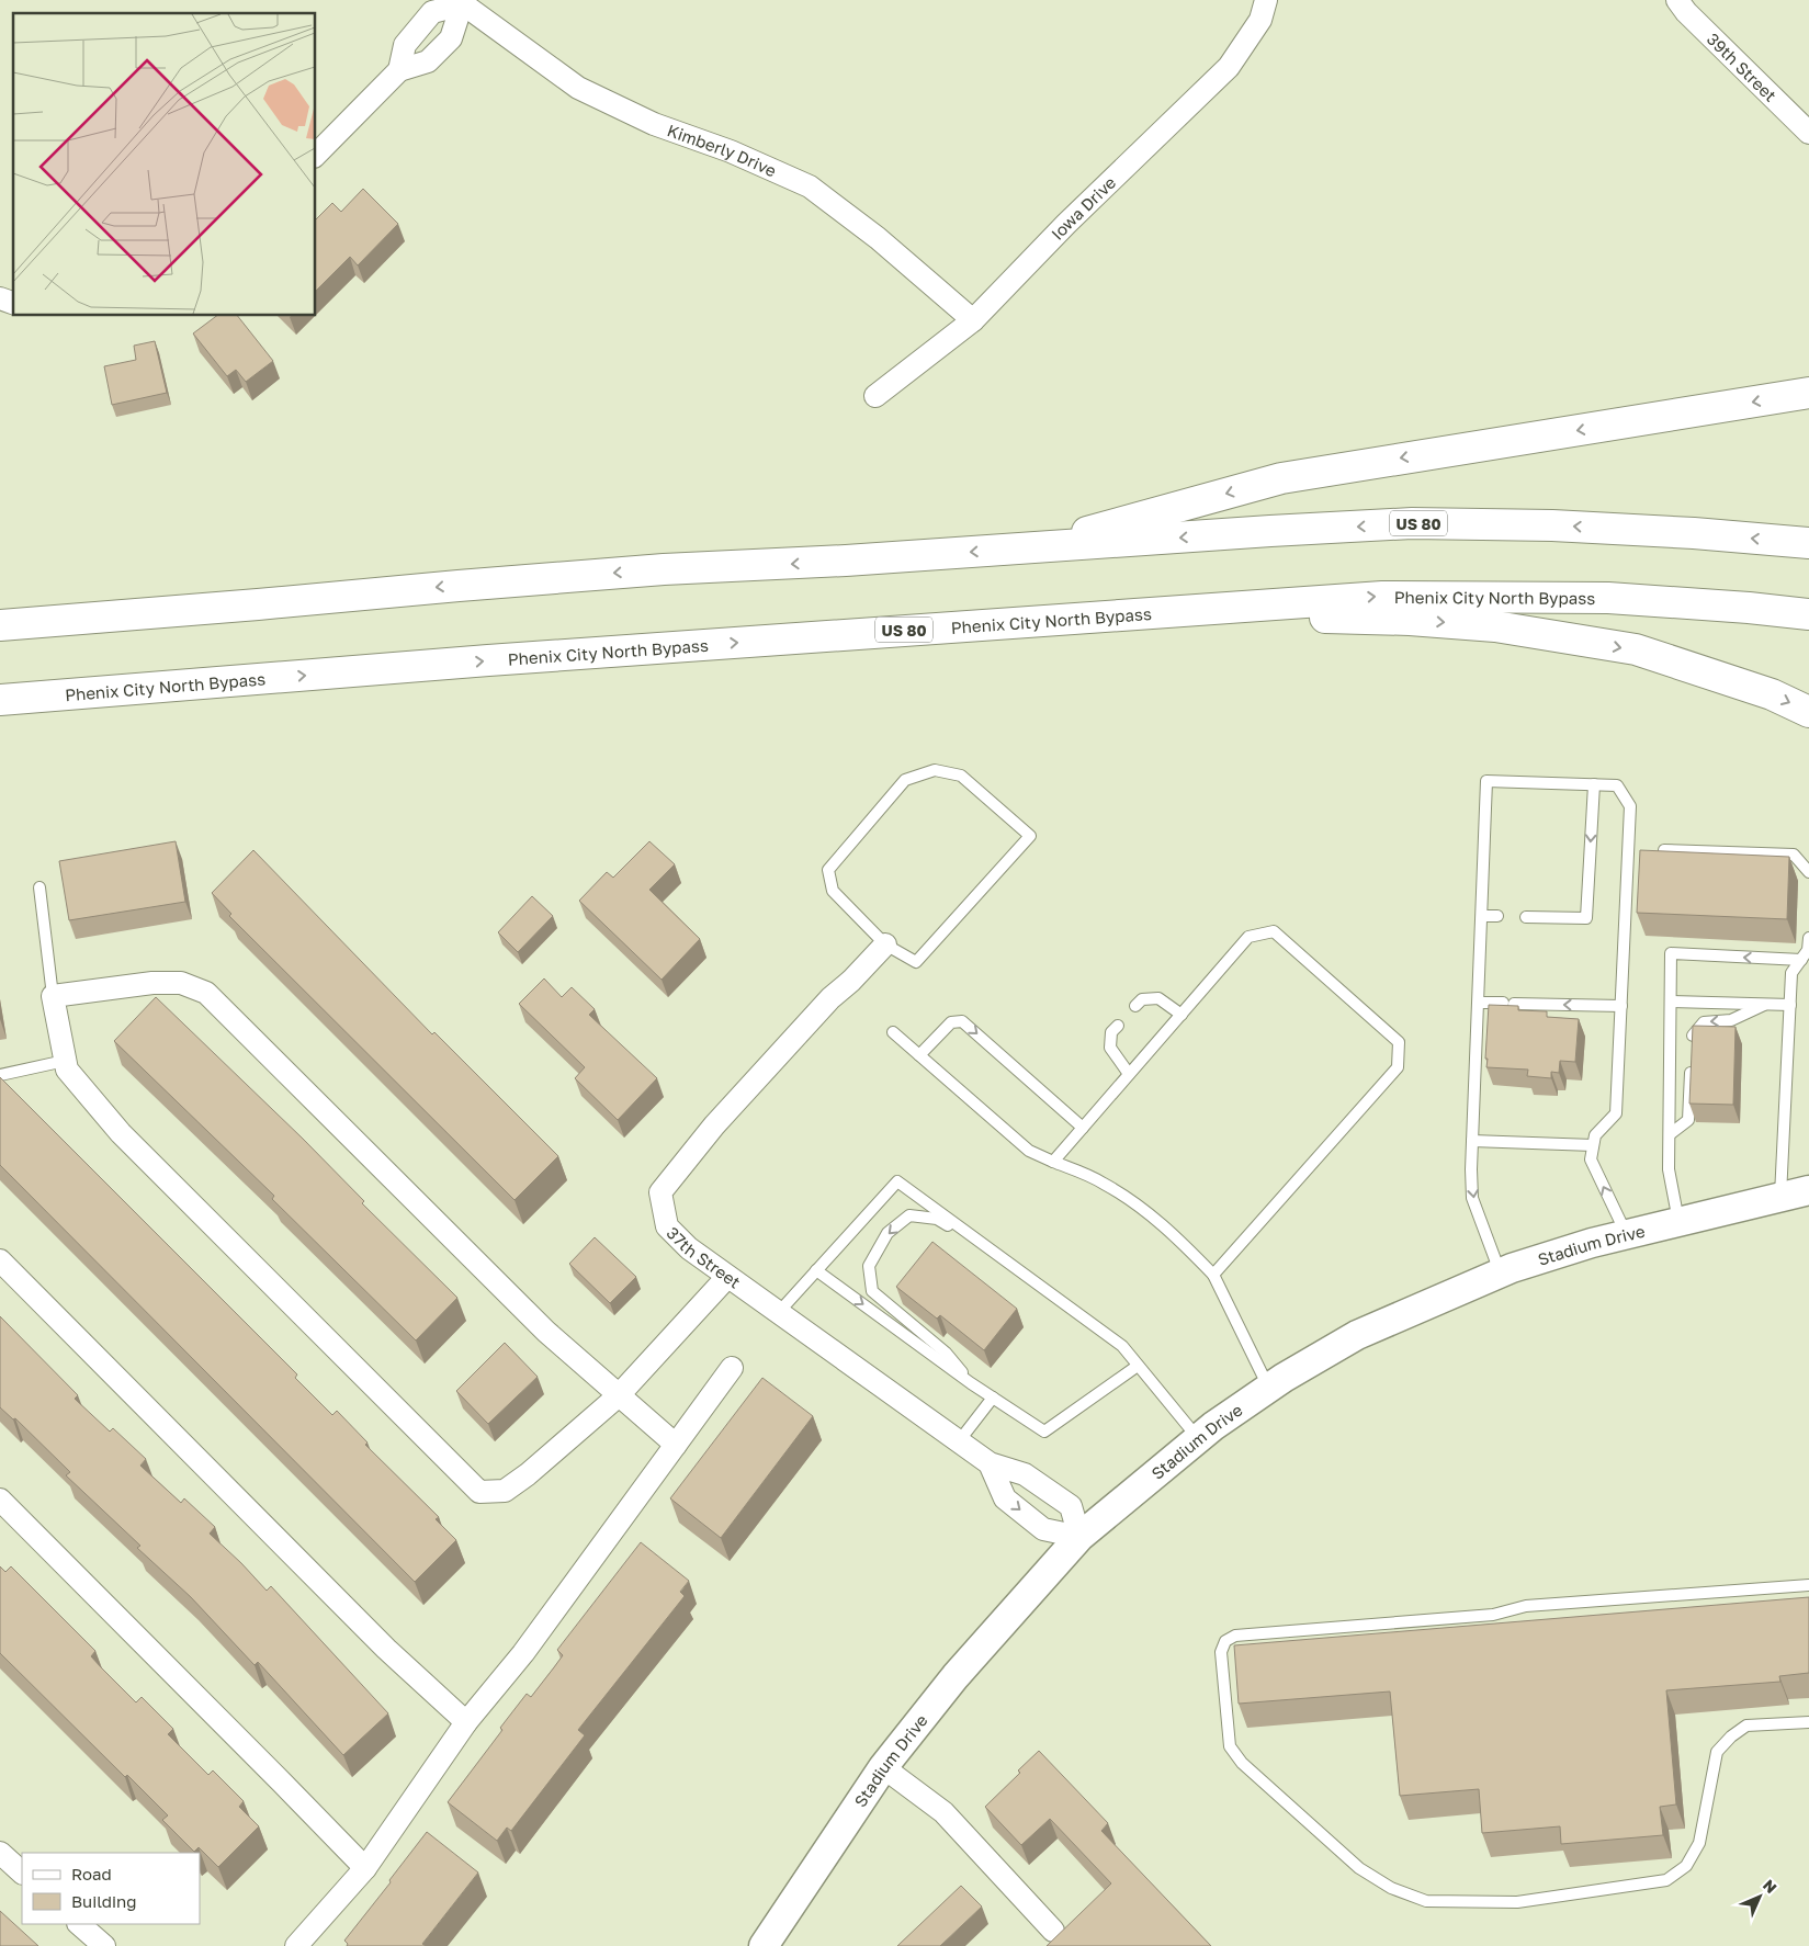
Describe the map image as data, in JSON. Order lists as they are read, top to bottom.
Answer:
{
  "streets": {
    "highway": ["US 80", "Phenix City North Bypass"],
    "street": [
      "39th Street",
      "Kimberly Drive",
      "Iowa Drive",
      "Stadium Drive",
      "37th Street"
    ]
  },
  "crossings": [
    ["Kimberly Drive", "Iowa Drive"],
    ["Stadium Drive", "37th Street"]
  ],
  "legend": ["Road", "Building"],
  "north": "top right"
}
